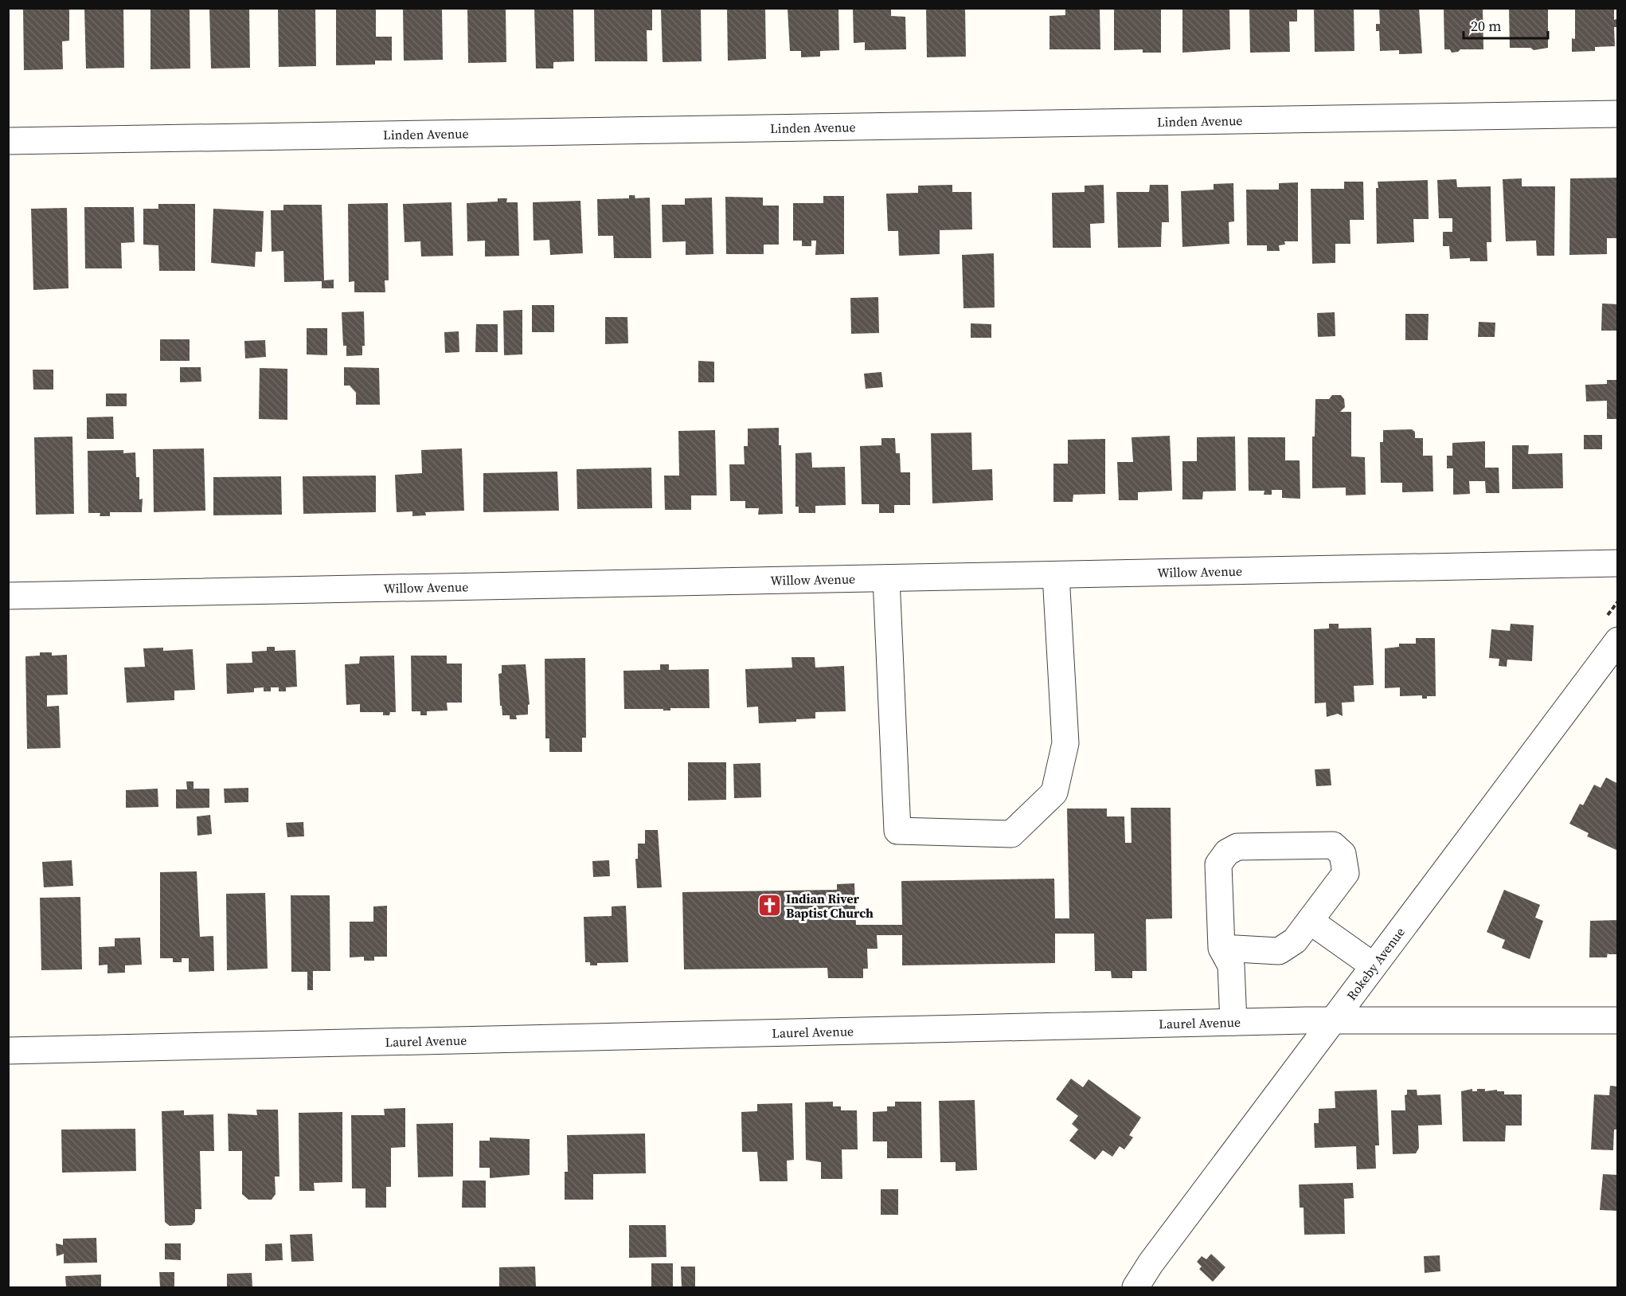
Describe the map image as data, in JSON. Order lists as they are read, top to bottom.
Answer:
{
  "streets": {
    "street": [
      "Linden Avenue",
      "Willow Avenue",
      "Rokeby Avenue",
      "Laurel Avenue"
    ]
  },
  "crossings": [
    ["Rokeby Avenue", "Laurel Avenue"]
  ],
  "places": {
    "church": ["Indian River Baptist Church"]
  },
  "scale_bar": "20 m"
}
